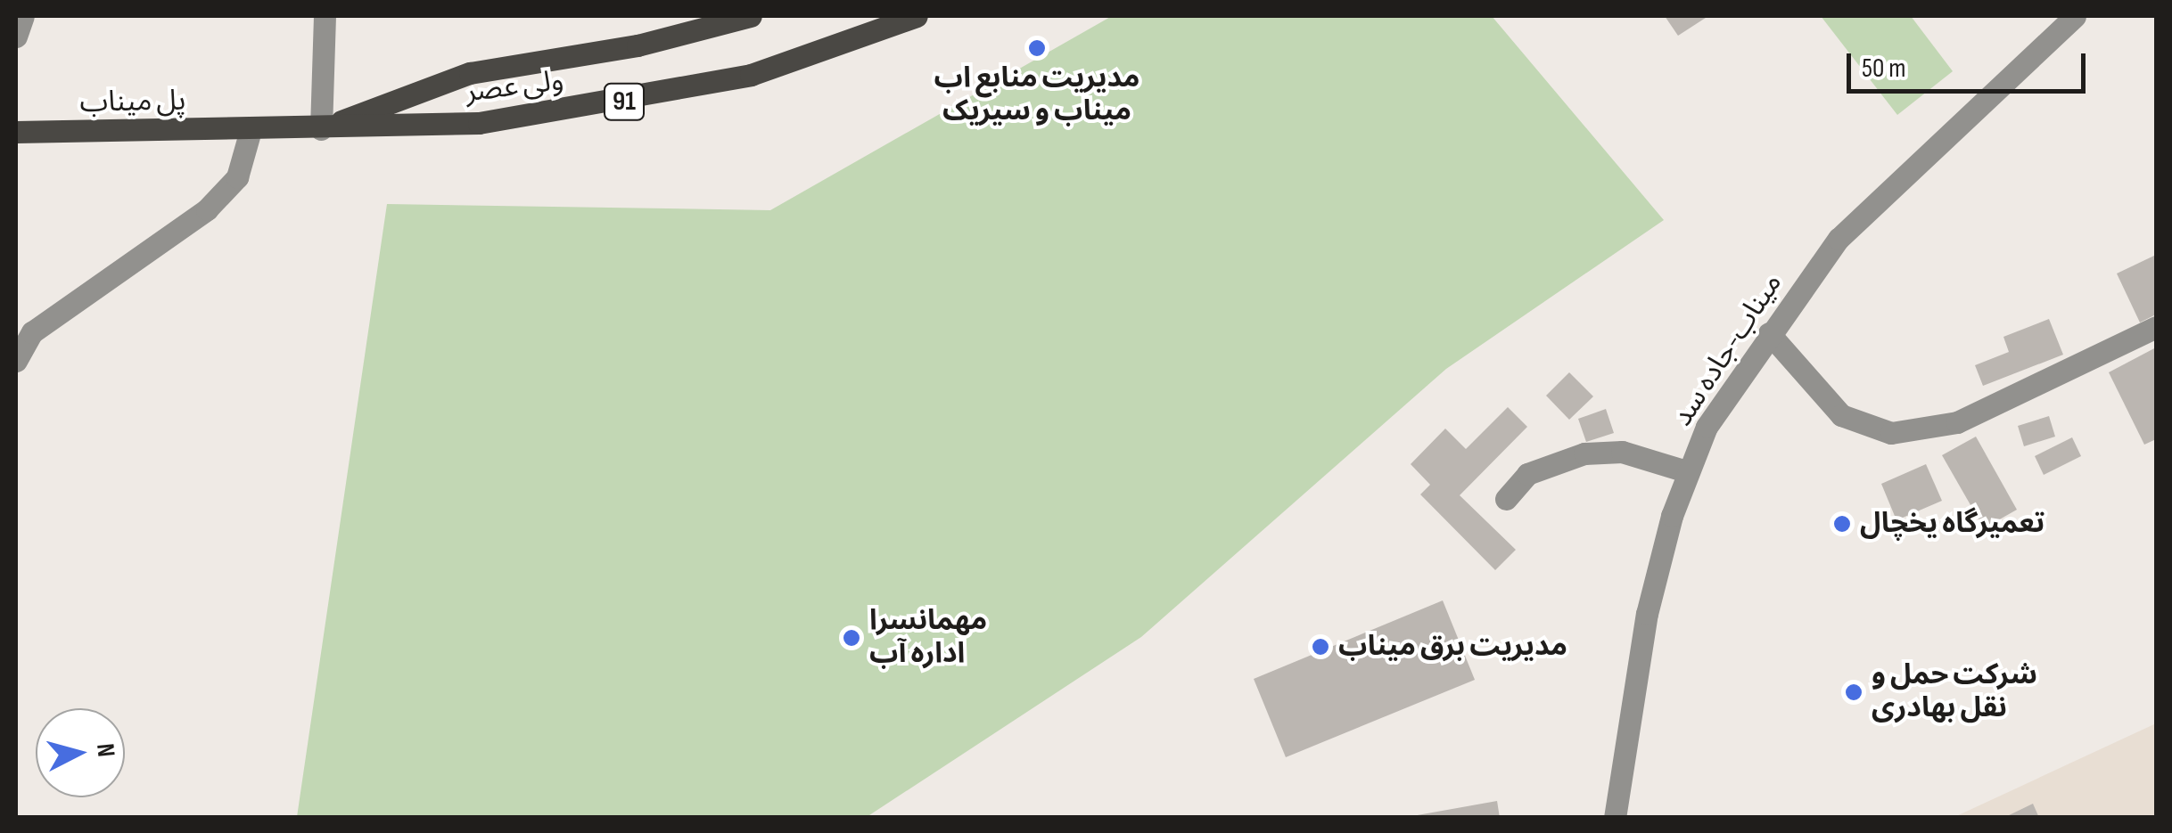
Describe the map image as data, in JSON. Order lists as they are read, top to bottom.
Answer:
{
  "streets": {
    "main road": ["ولی عصر", "91", "پل میناب"],
    "street": ["میناب-جاده سد"]
  },
  "crossings": [
    ["ولی عصر", "پل میناب"]
  ],
  "places": [
    "مدیریت منابع اب میناب و سیریک",
    "تعمیرگاه یخچال",
    "مهمانسرا اداره آب",
    "مدیریت برق میناب",
    "شرکت حمل و نقل بهادری"
  ],
  "scale_bar": "50 m",
  "north": "right"
}
